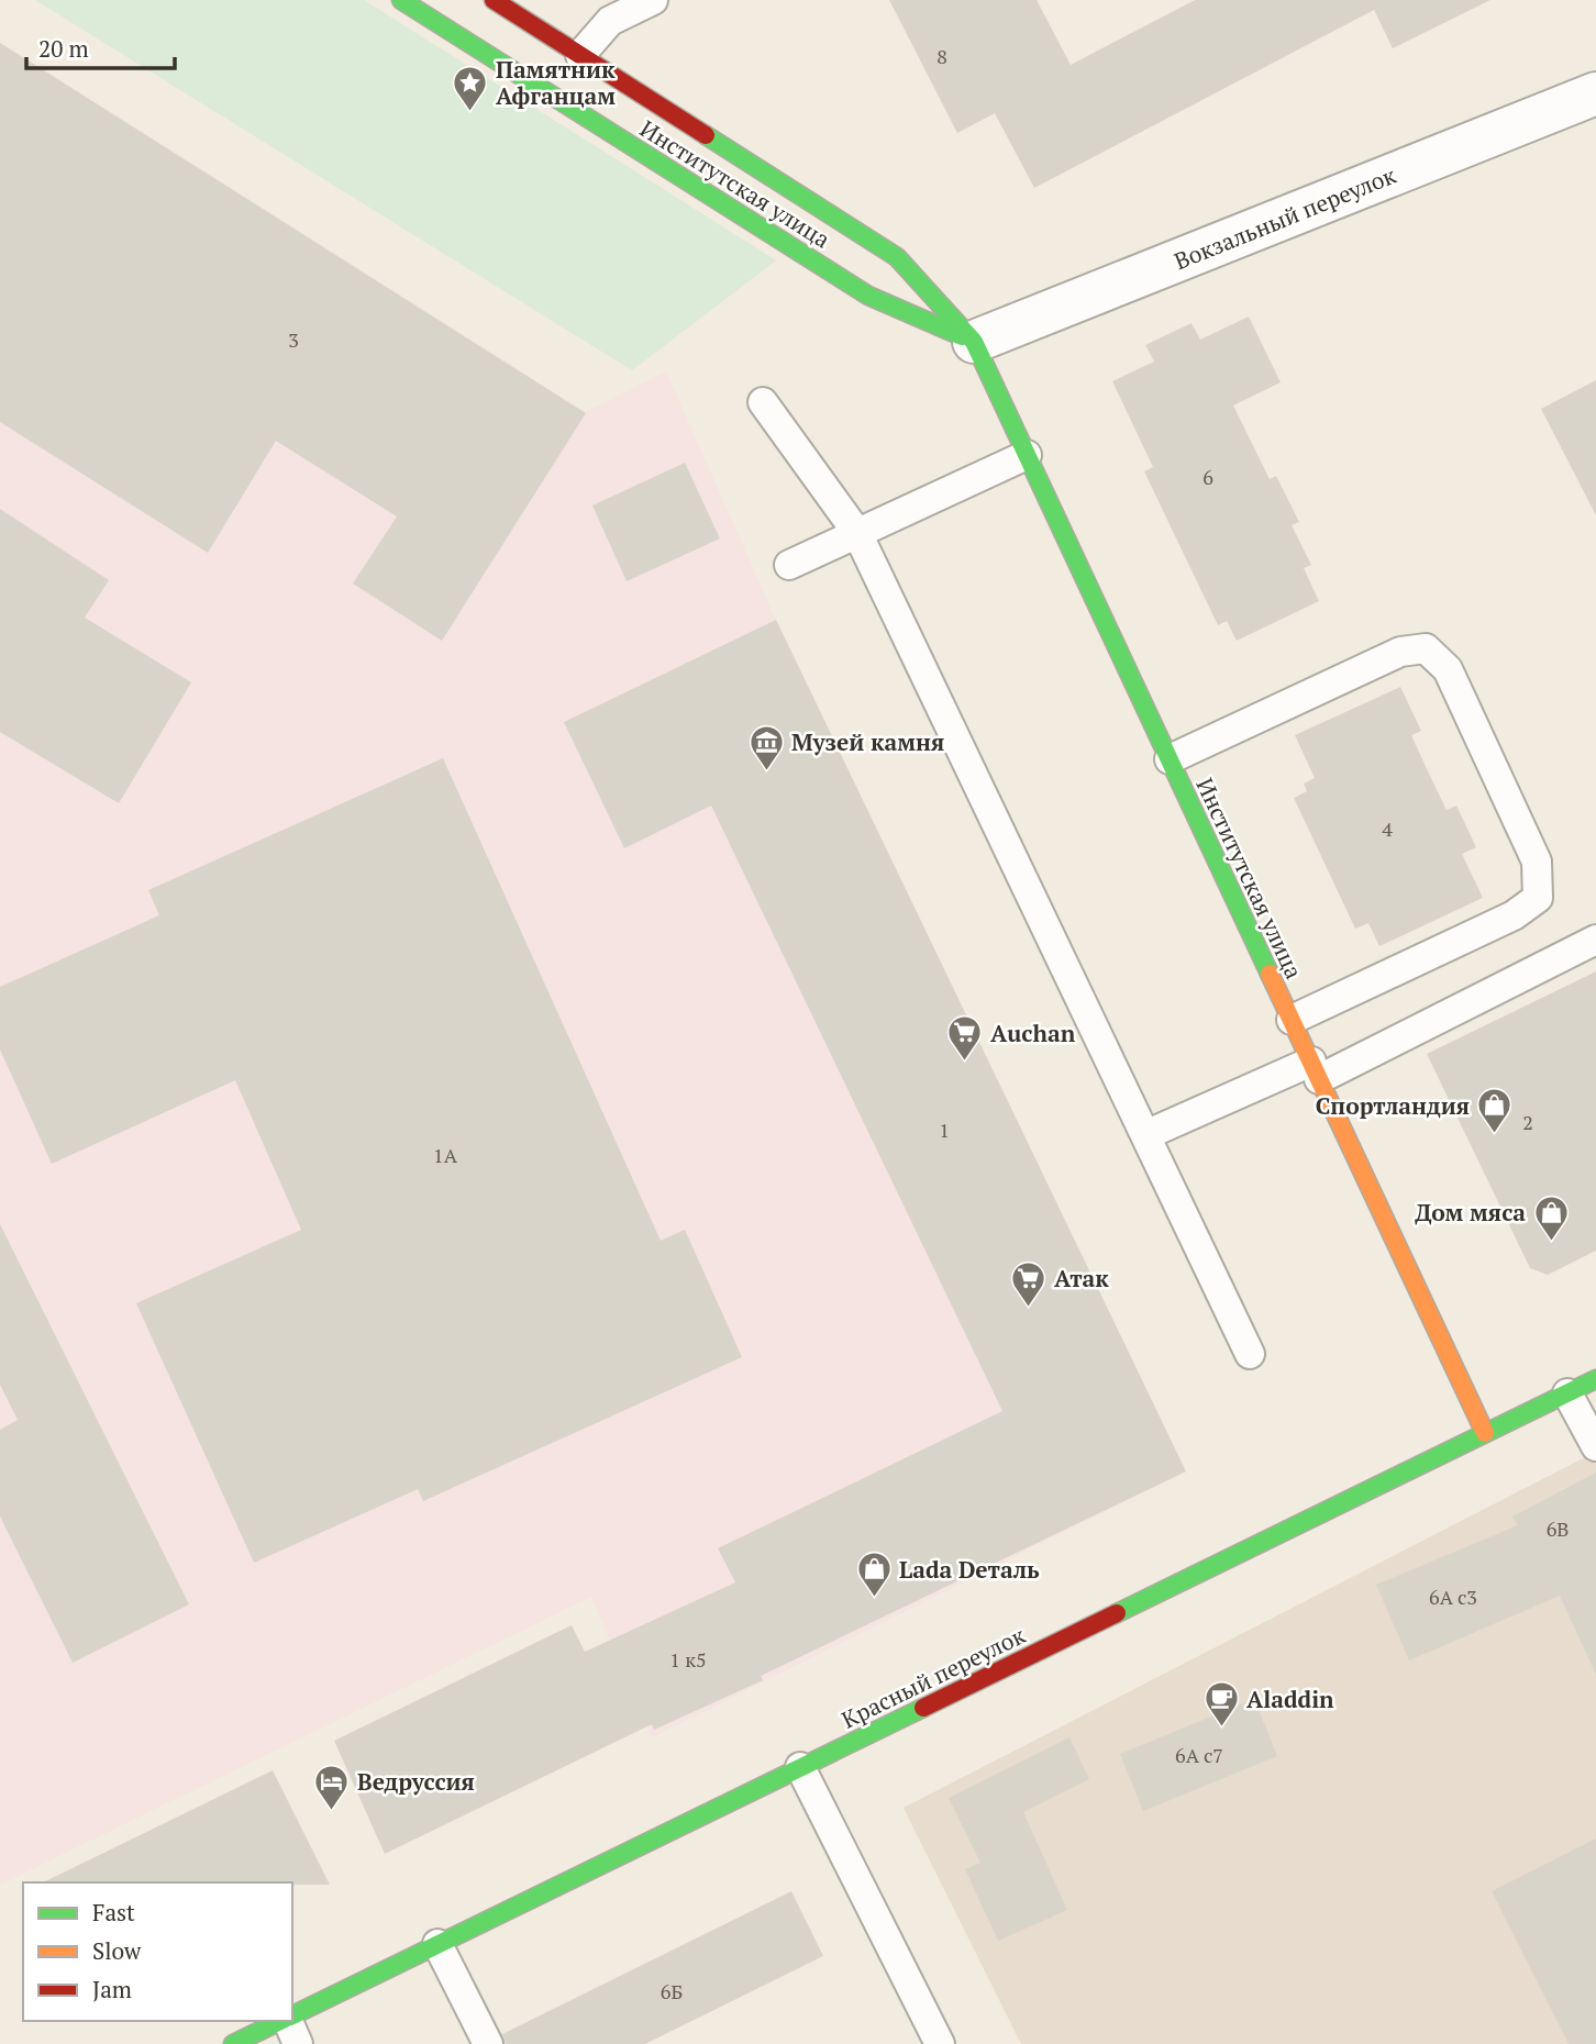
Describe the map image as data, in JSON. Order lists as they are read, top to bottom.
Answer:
{
  "streets": {
    "street": ["Институтская улица", "Вокзальный переулок", "Красный переулок"]
  },
  "crossings": [
    ["Институтская улица", "Вокзальный переулок"],
    ["Институтская улица", "Красный переулок"]
  ],
  "places": {
    "place": ["Памятник Афганцам"],
    "museum": ["Музей камня"],
    "supermarket": ["Auchan", "Атак"],
    "shop": ["Спортландия", "Дом мяса", "Lada Dеталь"],
    "cafe": ["Aladdin"],
    "hotel": ["Ведруссия"]
  },
  "house_numbers": [
    "8",
    "3",
    "6",
    "4",
    "2",
    "1",
    "1А",
    "6В",
    "6А с3",
    "1 к5",
    "6А с7",
    "6Б"
  ],
  "legend": ["Fast", "Slow", "Jam"],
  "scale_bar": "20 m"
}
